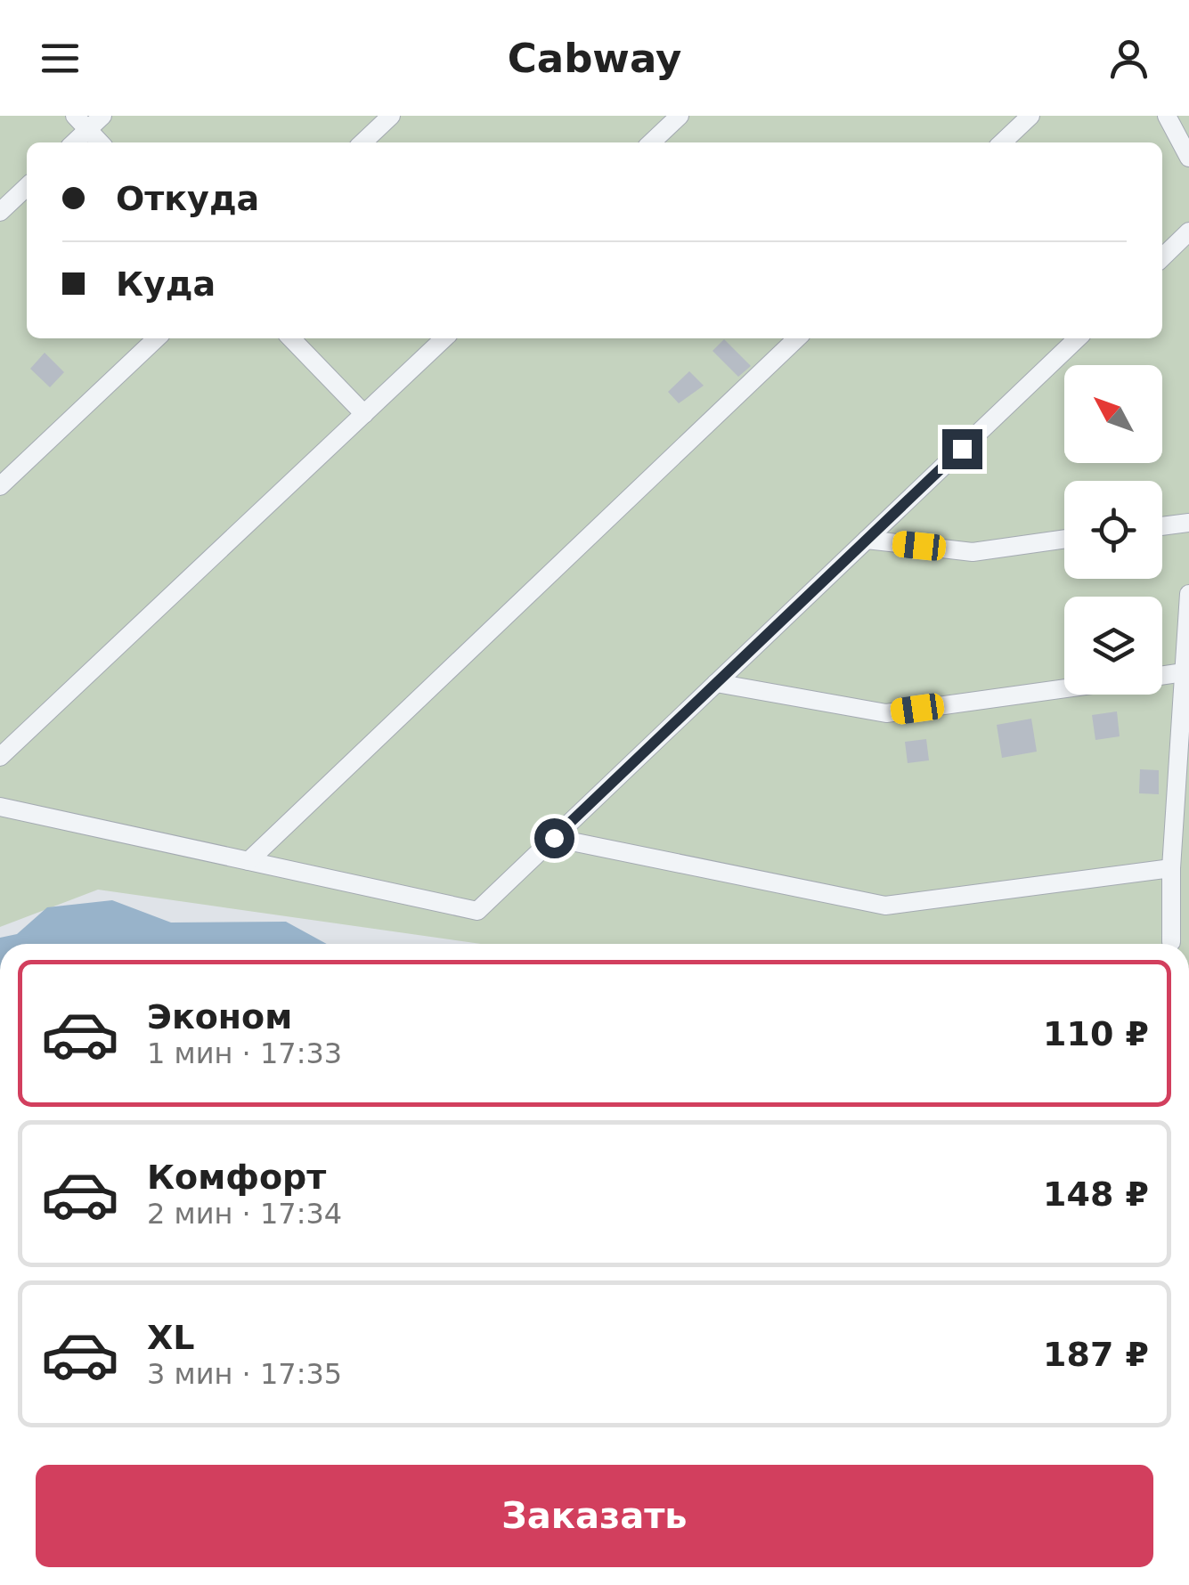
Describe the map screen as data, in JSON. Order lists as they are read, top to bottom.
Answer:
{
  "north": "top left",
  "page": {
    "header": "Cabway",
    "banner": ["Откуда", "Куда"],
    "list": [
      {
        "name": "Эконом",
        "note": "1 мин · 17:33",
        "value": "110 ₽"
      },
      {
        "name": "Комфорт",
        "note": "2 мин · 17:34",
        "value": "148 ₽"
      },
      {
        "name": "XL",
        "note": "3 мин · 17:35",
        "value": "187 ₽"
      }
    ],
    "buttons": "Заказать"
  }
}
